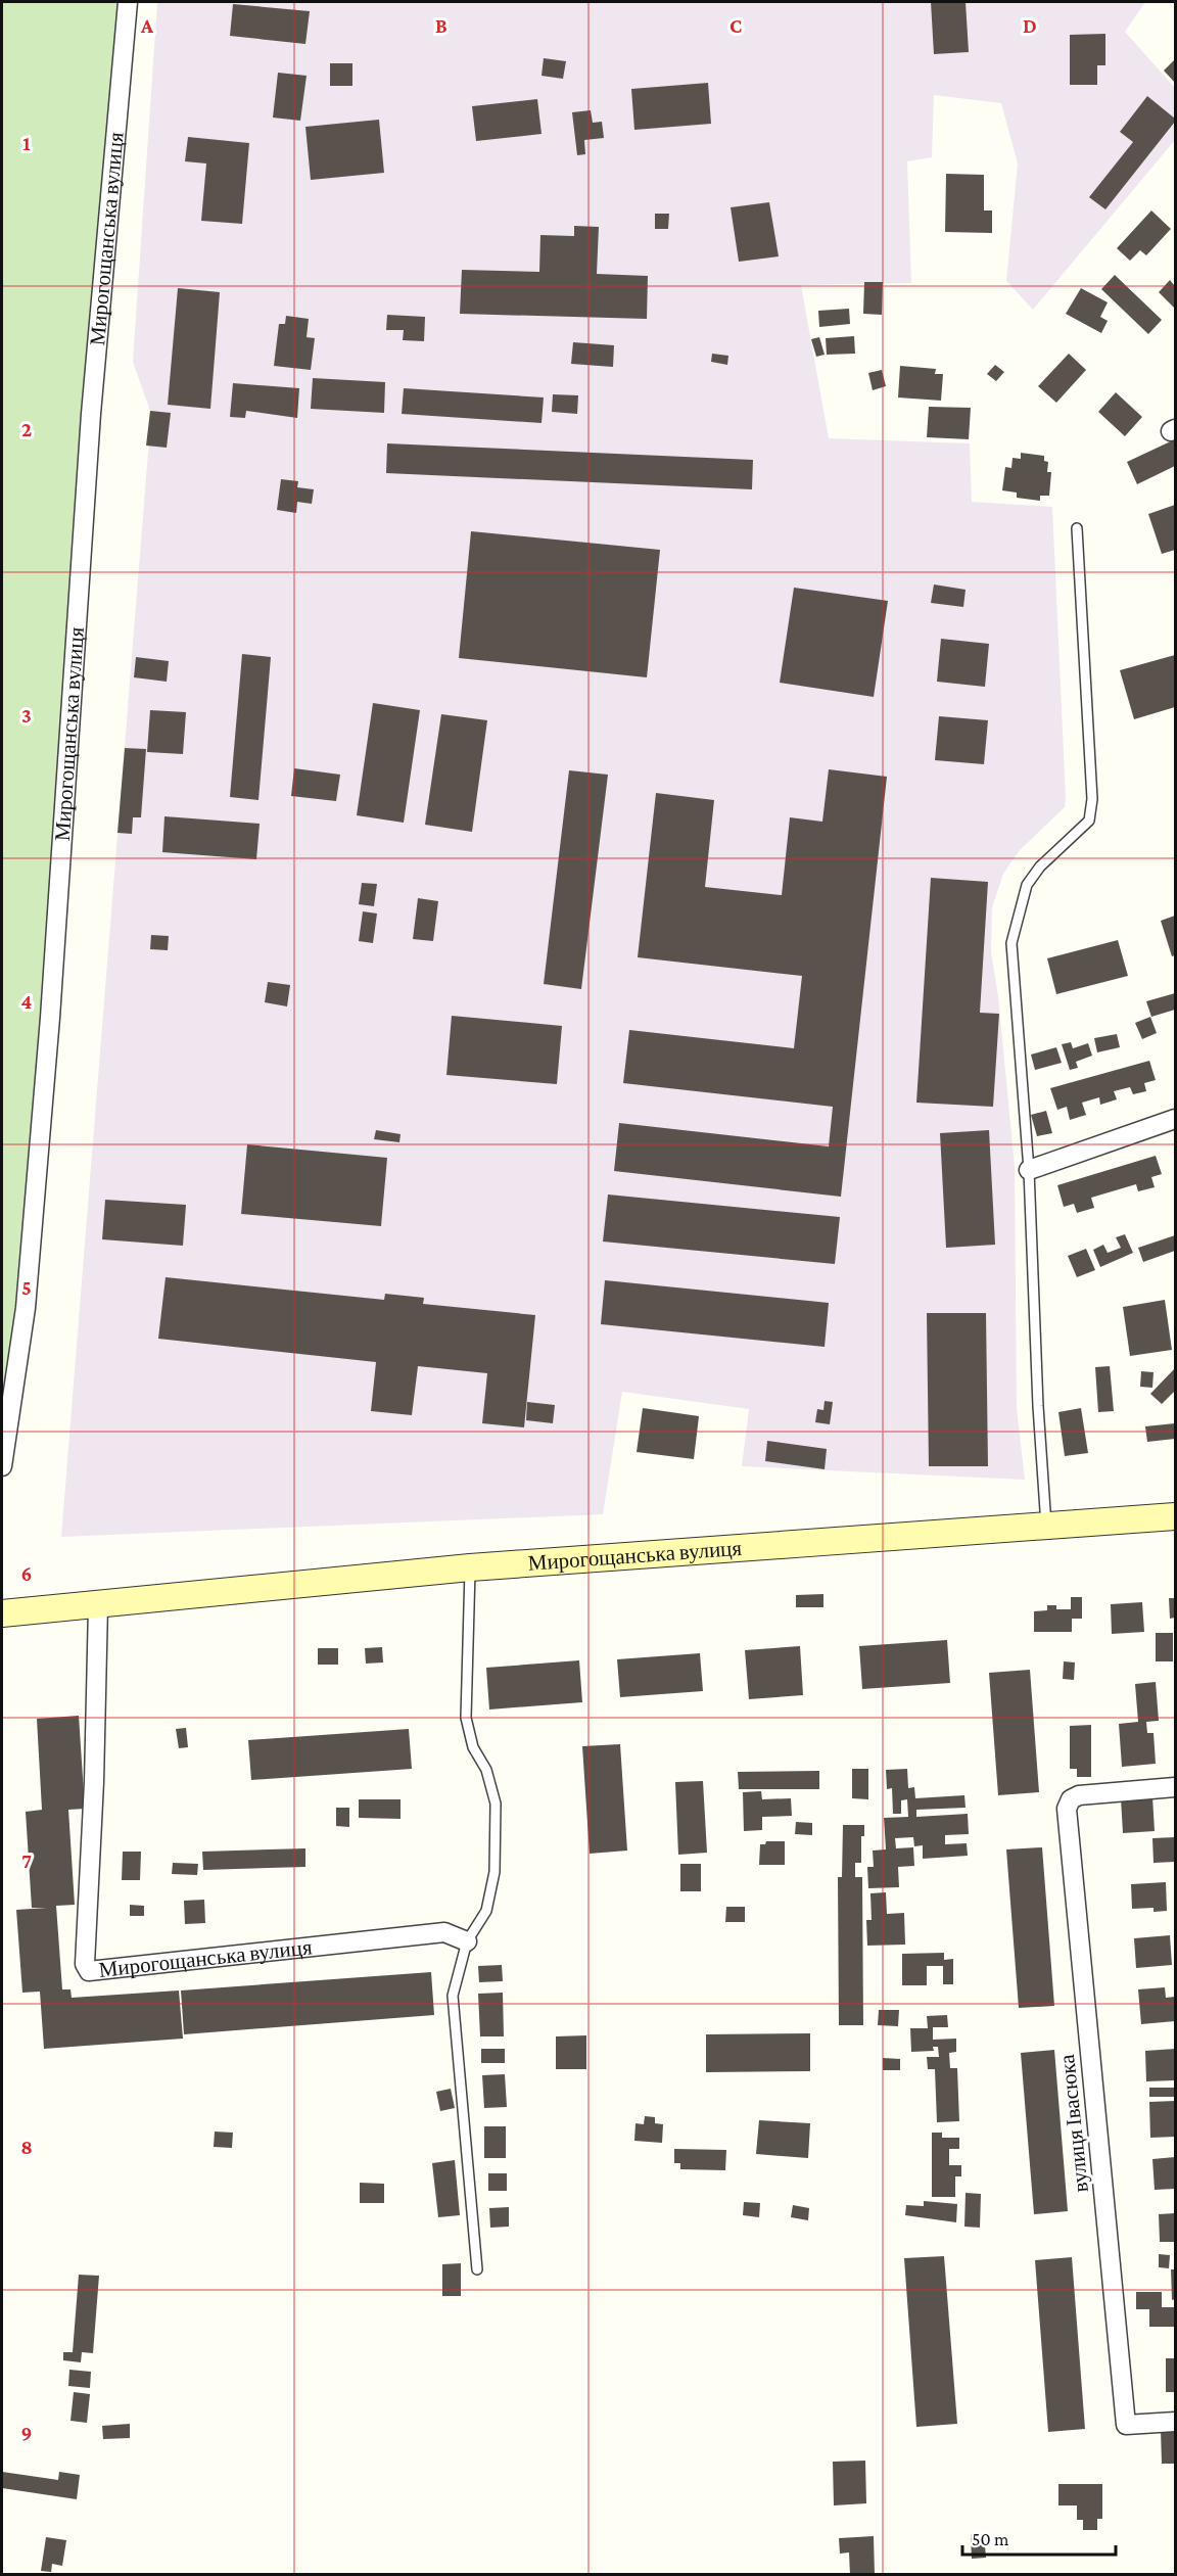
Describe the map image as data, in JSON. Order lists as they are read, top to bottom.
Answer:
{
  "streets": {
    "main road": ["Мирогощанська вулиця"],
    "street": ["вулиця Івасюка"]
  },
  "scale_bar": "50 m",
  "grid": {
    "columns": [
      "A",
      "B",
      "C",
      "D"
    ],
    "rows": [
      "1",
      "2",
      "3",
      "4",
      "5",
      "6",
      "7",
      "8",
      "9"
    ]
  }
}
